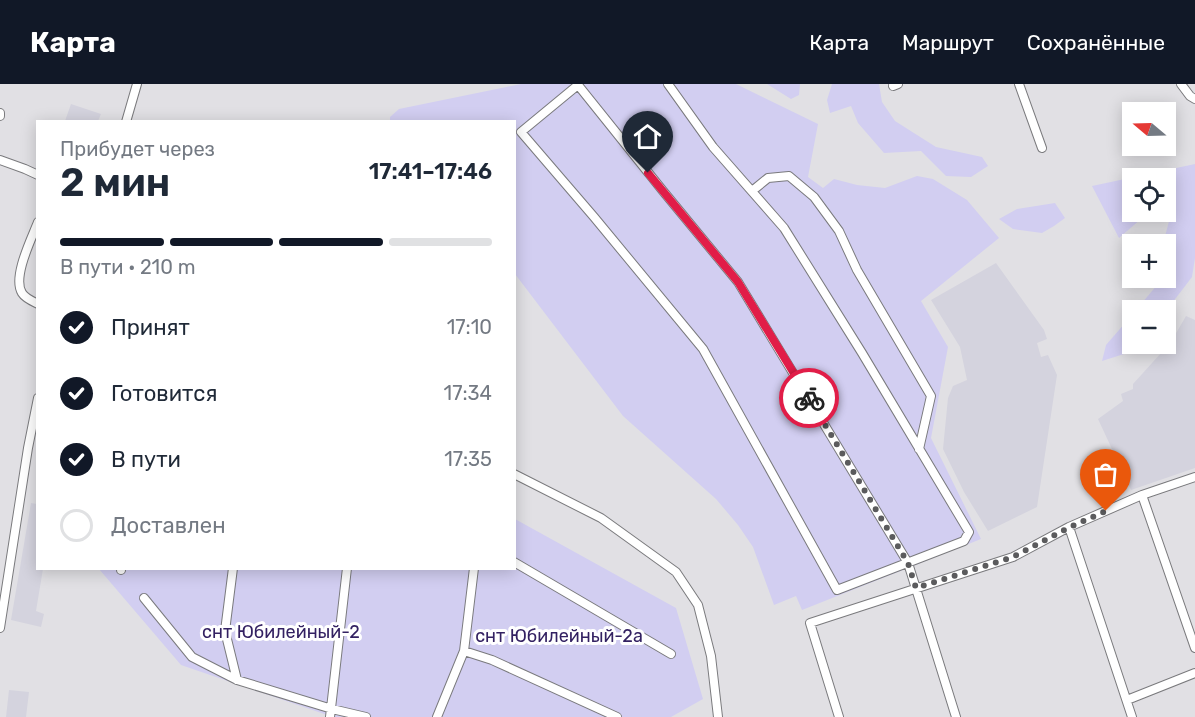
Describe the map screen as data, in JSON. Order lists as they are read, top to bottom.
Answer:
{
  "parks": ["снт Юбилейный-2", "снт Юбилейный-2а"],
  "north": "left",
  "page": {
    "header": "Карта",
    "nav": ["Карта", "Маршрут", "Сохранённые"],
    "map_buttons": ["+", "−"],
    "heading": ["2 мин", "Прибудет через", "17:41–17:46"],
    "bar": "В пути · 210 m",
    "list": [
      ["Принят", "17:10"],
      ["Готовится", "17:34"],
      ["В пути", "17:35"],
      "Доставлен"
    ]
  }
}
